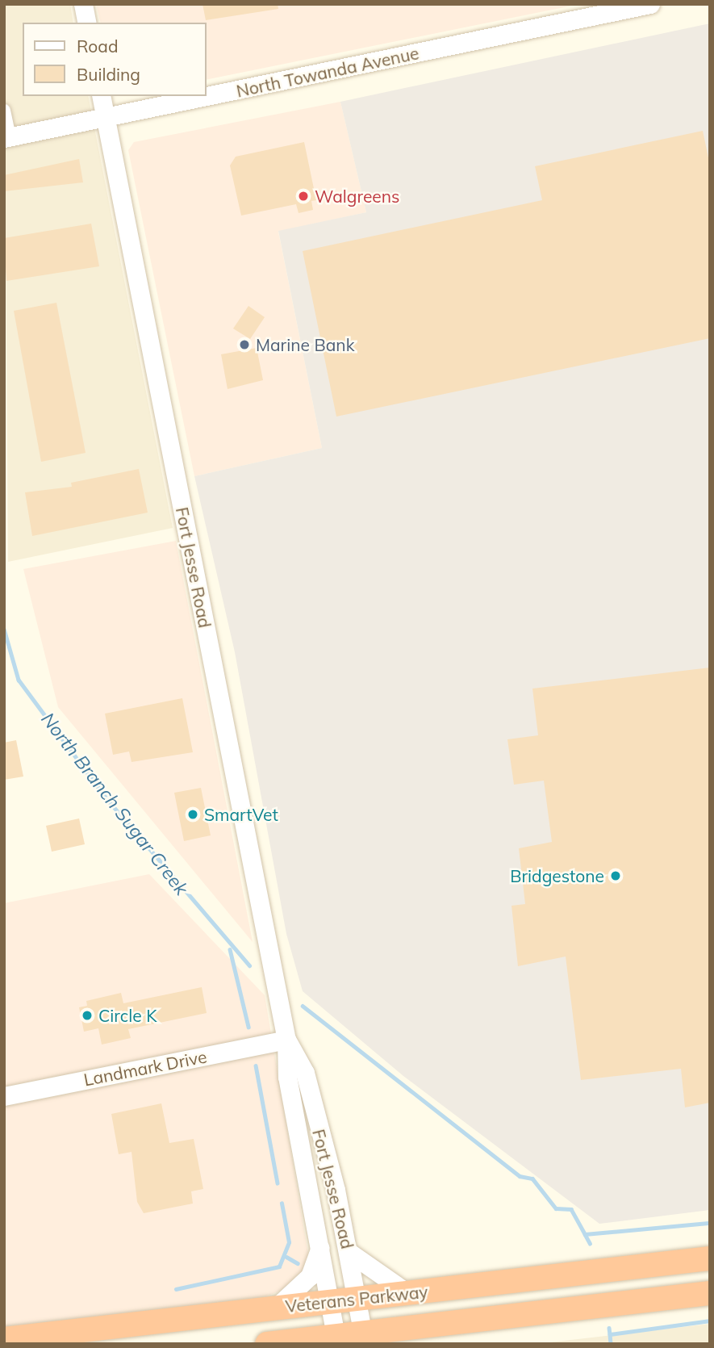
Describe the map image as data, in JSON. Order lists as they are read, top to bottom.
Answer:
{
  "streets": {
    "highway": ["Veterans Parkway"],
    "main road": ["North Towanda Avenue", "Fort Jesse Road", "Landmark Drive"]
  },
  "crossings": [
    ["North Towanda Avenue", "Fort Jesse Road"],
    ["Fort Jesse Road", "Landmark Drive"],
    ["Fort Jesse Road", "Veterans Parkway"]
  ],
  "water": ["North Branch Sugar Creek"],
  "places": [
    "Walgreens",
    "Marine Bank",
    "SmartVet",
    "Bridgestone",
    "Circle K"
  ],
  "legend": ["Road", "Building"]
}
